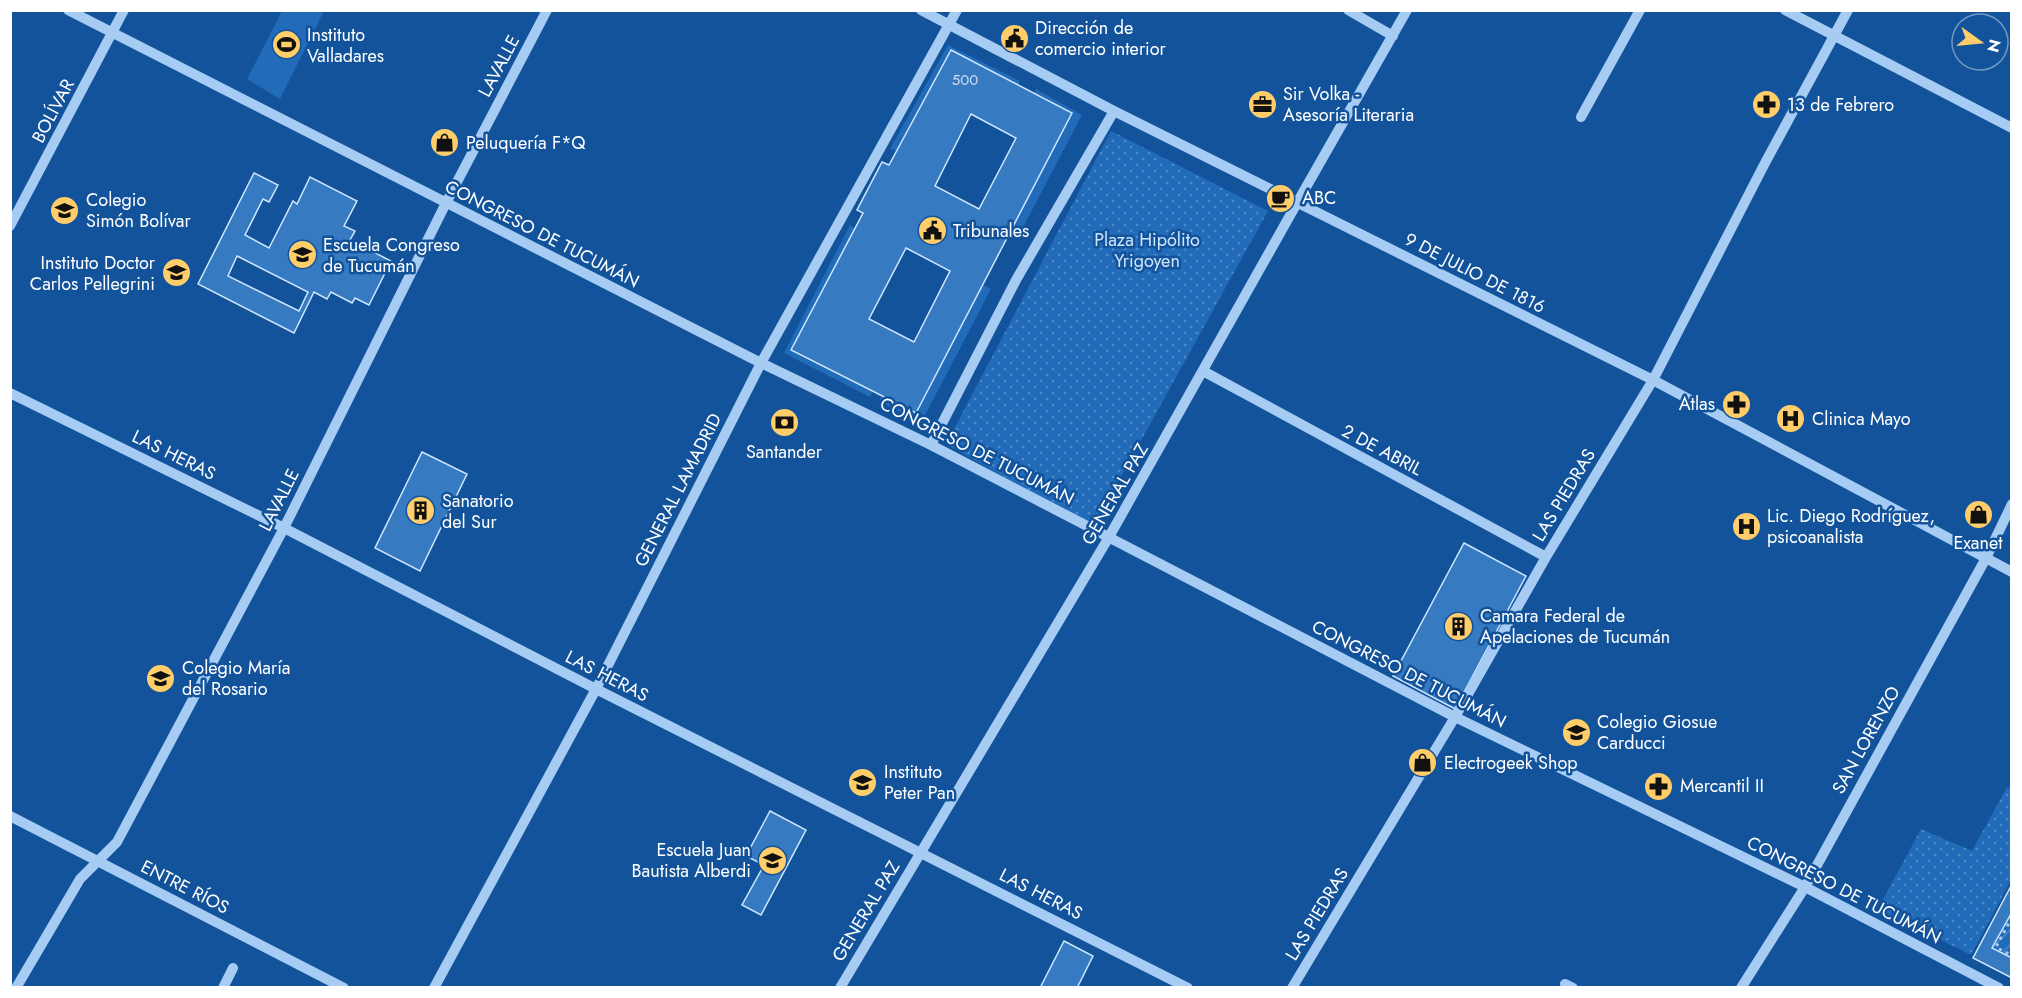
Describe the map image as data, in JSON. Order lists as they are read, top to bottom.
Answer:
{
  "streets": {
    "street": [
      "LAVALLE",
      "BOLÍVAR",
      "CONGRESO DE TUCUMÁN",
      "9 DE JULIO DE 1816",
      "2 DE ABRIL",
      "LAS HERAS",
      "GENERAL LAMADRID",
      "GENERAL PAZ",
      "LAS PIEDRAS",
      "SAN LORENZO",
      "ENTRE RÍOS"
    ]
  },
  "crossings": [
    ["LAVALLE", "CONGRESO DE TUCUMÁN"],
    ["LAVALLE", "LAS HERAS"],
    ["LAVALLE", "ENTRE RÍOS"],
    ["BOLÍVAR", "CONGRESO DE TUCUMÁN"],
    ["CONGRESO DE TUCUMÁN", "GENERAL LAMADRID"],
    ["CONGRESO DE TUCUMÁN", "GENERAL PAZ"],
    ["CONGRESO DE TUCUMÁN", "LAS PIEDRAS"],
    ["CONGRESO DE TUCUMÁN", "SAN LORENZO"],
    ["9 DE JULIO DE 1816", "GENERAL LAMADRID"],
    ["9 DE JULIO DE 1816", "GENERAL PAZ"],
    ["9 DE JULIO DE 1816", "LAS PIEDRAS"],
    ["9 DE JULIO DE 1816", "SAN LORENZO"],
    ["2 DE ABRIL", "GENERAL PAZ"],
    ["2 DE ABRIL", "LAS PIEDRAS"],
    ["LAS HERAS", "GENERAL LAMADRID"],
    ["LAS HERAS", "GENERAL PAZ"]
  ],
  "parks": ["Plaza Hipólito Yrigoyen"],
  "places": {
    "public building": ["Dirección de comercio interior", "Tribunales"],
    "sports": ["Instituto Valladares"],
    "office": ["Sir Volka - Asesoría Literaria"],
    "pharmacy": ["13 de Febrero", "Atlas", "Mercantil II"],
    "shop": ["Peluquería F*Q", "Exanet", "Electrogeek Shop"],
    "cafe": ["ABC"],
    "school or university": [
      "Colegio Simón Bolívar",
      "Escuela Congreso de Tucumán",
      "Instituto Doctor Carlos Pellegrini",
      "Colegio María del Rosario",
      "Colegio Giosue Carducci",
      "Instituto Peter Pan",
      "Escuela Juan Bautista Alberdi"
    ],
    "hospital": ["Clinica Mayo", "Lic. Diego Rodríguez, psicoanalista"],
    "bank": ["Santander"],
    "building": ["Sanatorio del Sur", "Camara Federal de Apelaciones de Tucumán"]
  },
  "house_numbers": ["500"],
  "north": "right"
}
